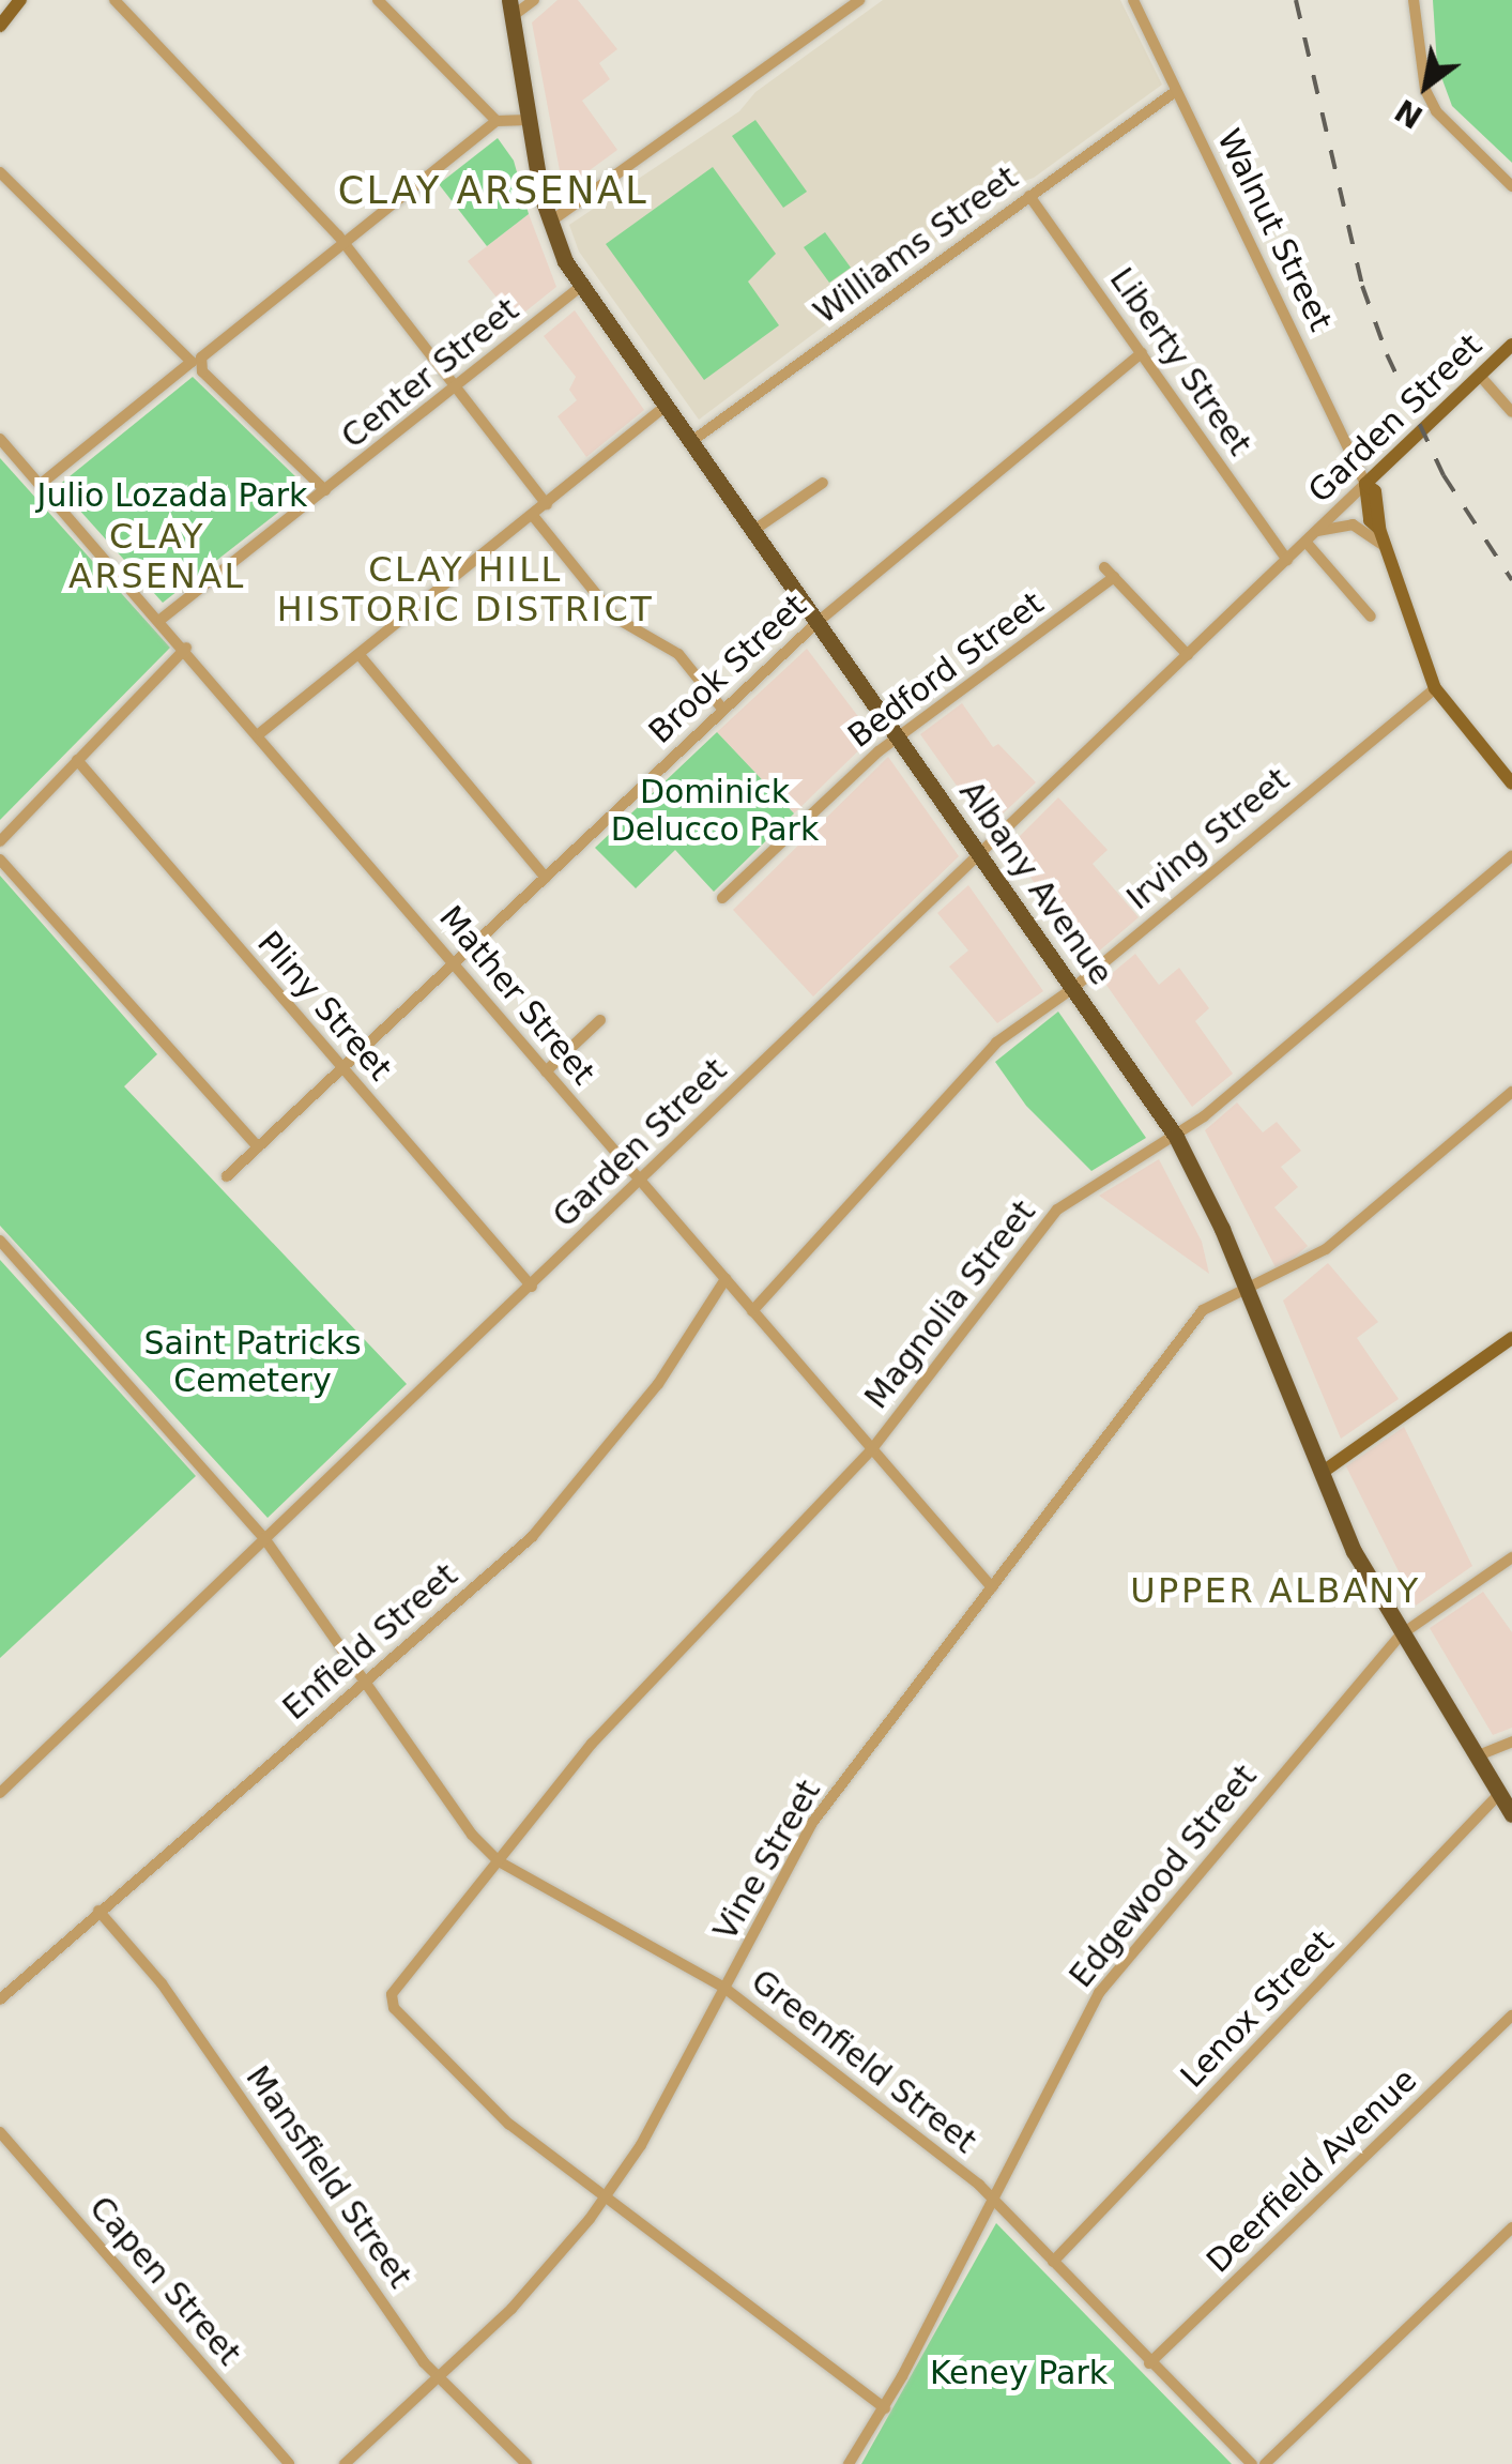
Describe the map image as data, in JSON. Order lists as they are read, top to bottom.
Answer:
{
  "streets": {
    "highway": ["Albany Avenue"],
    "main road": ["Garden Street"],
    "street": [
      "Walnut Street",
      "Williams Street",
      "Liberty Street",
      "Center Street",
      "Brook Street",
      "Bedford Street",
      "Irving Street",
      "Mather Street",
      "Pliny Street",
      "Magnolia Street",
      "Enfield Street",
      "Vine Street",
      "Edgewood Street",
      "Lenox Street",
      "Greenfield Street",
      "Deerfield Avenue",
      "Mansfield Street",
      "Capen Street"
    ]
  },
  "crossings": [
    ["Walnut Street", "Williams Street"],
    ["Walnut Street", "Garden Street"],
    ["Williams Street", "Liberty Street"],
    ["Williams Street", "Albany Avenue"],
    ["Liberty Street", "Garden Street"],
    ["Liberty Street", "Brook Street"],
    ["Center Street", "Albany Avenue"],
    ["Center Street", "Mather Street"],
    ["Garden Street", "Bedford Street"],
    ["Garden Street", "Albany Avenue"],
    ["Garden Street", "Mather Street"],
    ["Garden Street", "Pliny Street"],
    ["Garden Street", "Greenfield Street"],
    ["Brook Street", "Albany Avenue"],
    ["Brook Street", "Mather Street"],
    ["Brook Street", "Pliny Street"],
    ["Bedford Street", "Albany Avenue"],
    ["Irving Street", "Albany Avenue"],
    ["Irving Street", "Mather Street"],
    ["Albany Avenue", "Magnolia Street"],
    ["Albany Avenue", "Vine Street"],
    ["Albany Avenue", "Edgewood Street"],
    ["Albany Avenue", "Lenox Street"],
    ["Mather Street", "Magnolia Street"],
    ["Mather Street", "Enfield Street"],
    ["Mather Street", "Vine Street"],
    ["Magnolia Street", "Vine Street"],
    ["Magnolia Street", "Greenfield Street"],
    ["Enfield Street", "Greenfield Street"],
    ["Enfield Street", "Mansfield Street"],
    ["Vine Street", "Greenfield Street"],
    ["Vine Street", "Mansfield Street"],
    ["Edgewood Street", "Greenfield Street"],
    ["Lenox Street", "Greenfield Street"],
    ["Greenfield Street", "Deerfield Avenue"]
  ],
  "districts": [
    "CLAY ARSENAL",
    "CLAY ARSENAL",
    "CLAY HILL HISTORIC DISTRICT",
    "UPPER ALBANY"
  ],
  "parks": [
    "Julio Lozada Park",
    "Dominick Delucco Park",
    "Saint Patricks Cemetery",
    "Keney Park"
  ],
  "north": "bottom left"
}
